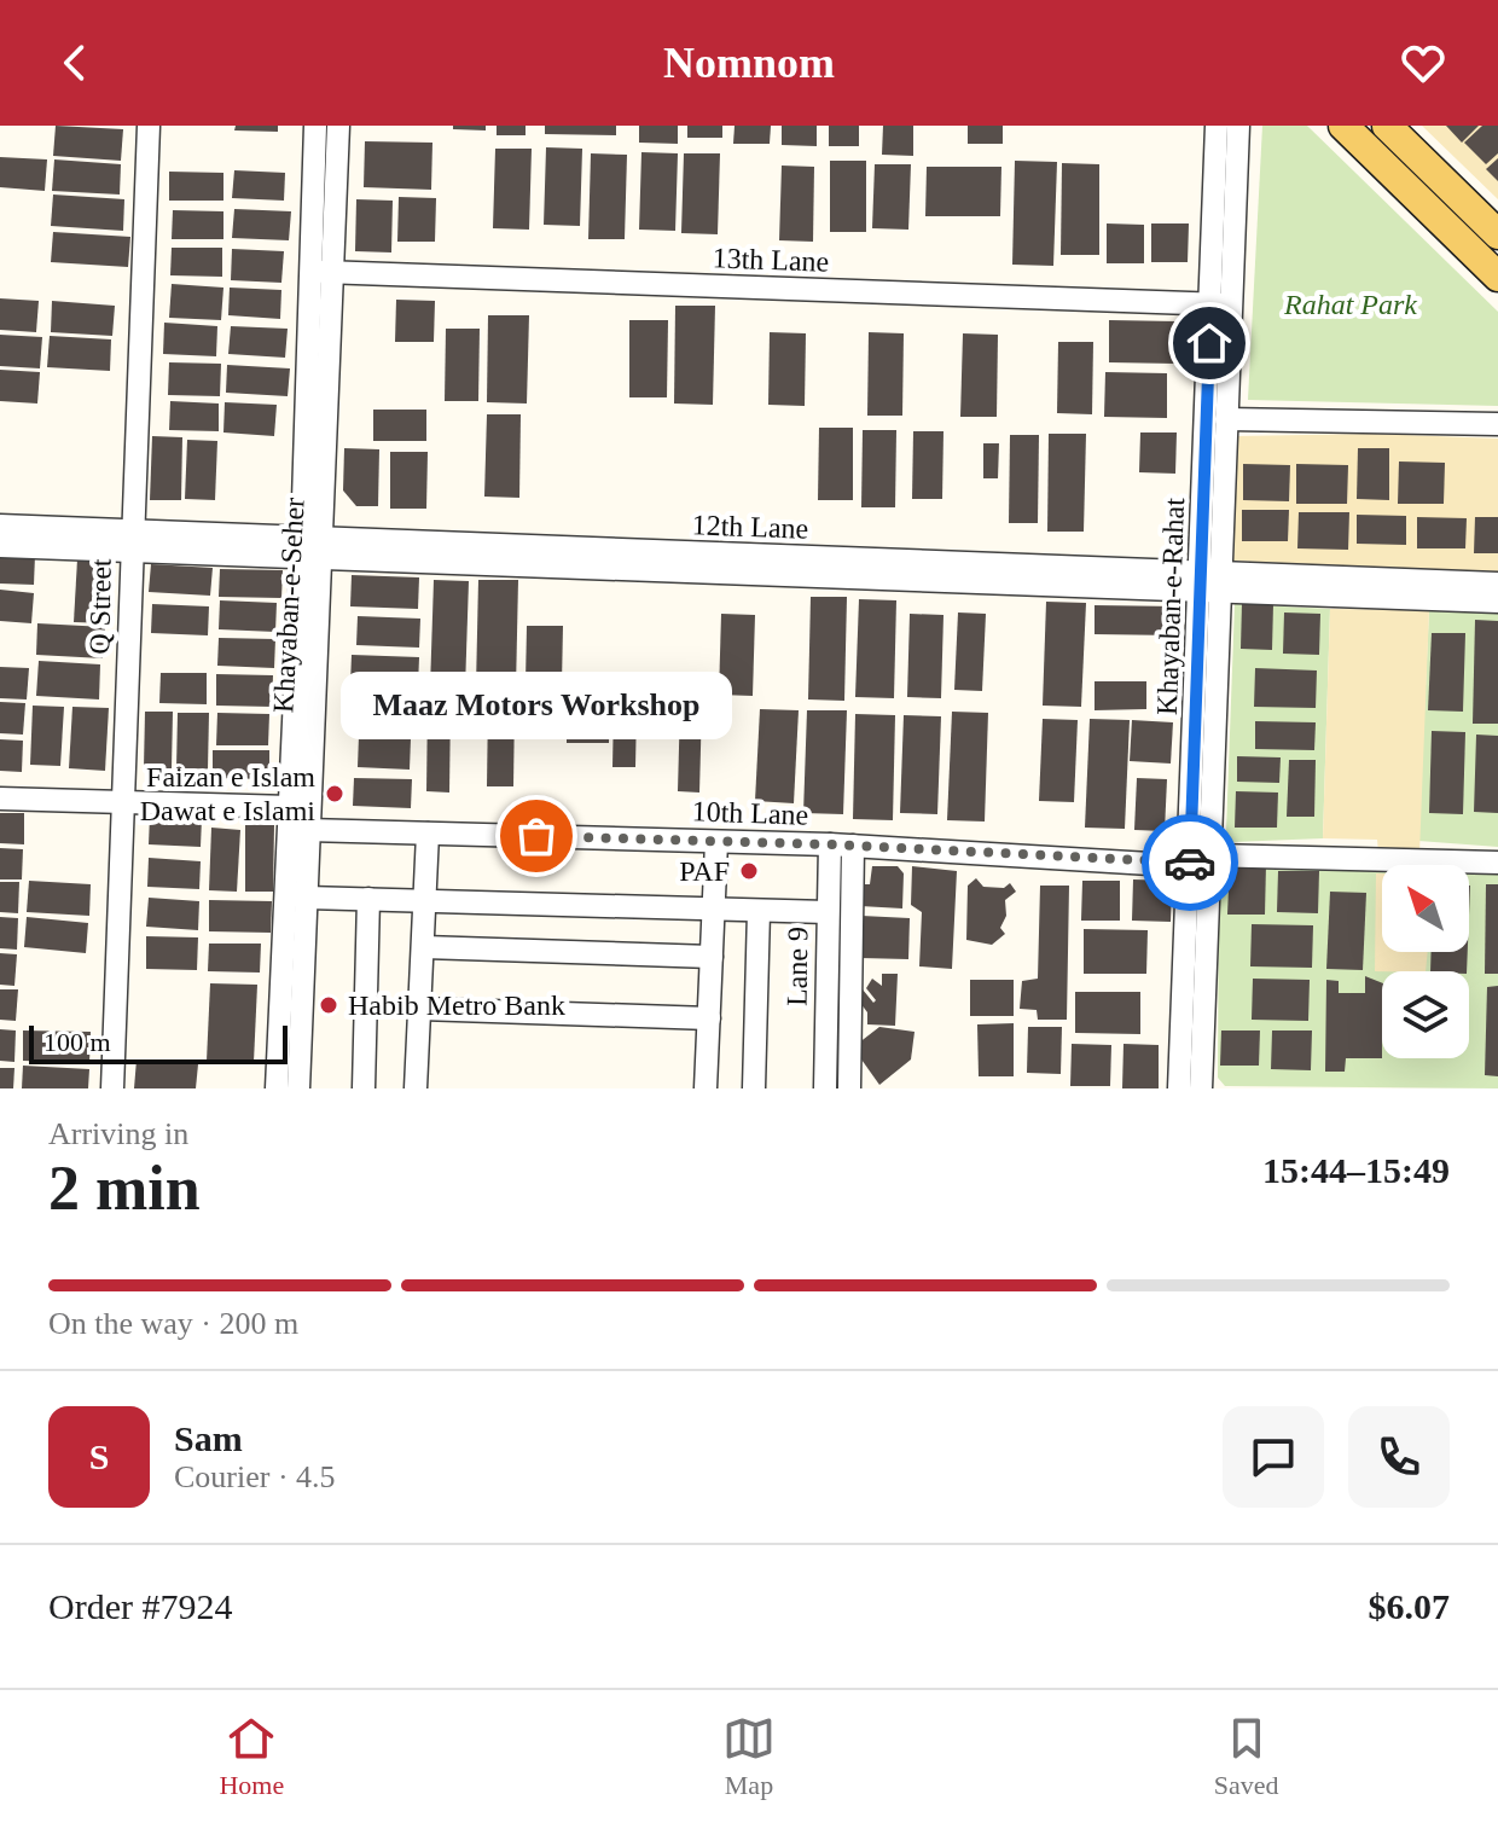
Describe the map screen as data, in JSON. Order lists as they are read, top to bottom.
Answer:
{
  "streets": {
    "street": [
      "13th Lane",
      "12th Lane",
      "Khayaban-e-Seher",
      "Q Street",
      "Khayaban-e-Rahat",
      "10th Lane",
      "Lane 9"
    ]
  },
  "crossings": [
    ["13th Lane", "Khayaban-e-Seher"],
    ["13th Lane", "Khayaban-e-Rahat"],
    ["12th Lane", "Khayaban-e-Seher"],
    ["12th Lane", "Q Street"],
    ["12th Lane", "Khayaban-e-Rahat"],
    ["Khayaban-e-Seher", "10th Lane"],
    ["10th Lane", "Lane 9"]
  ],
  "parks": ["Rahat Park"],
  "places": [
    "Faizan e Islam Dawat e Islami",
    "Maaz Motors Workshop",
    "PAF",
    "Habib Metro Bank"
  ],
  "scale_bar": "100 m",
  "north": "top left",
  "page": {
    "header": "Nomnom",
    "bubble": "Maaz Motors Workshop",
    "scale": "100 m",
    "heading": ["2 min", "Arriving in", "15:44–15:49"],
    "panel": [
      "Sam",
      "Courier · 4.5",
      "Order #7924",
      "$6.07"
    ],
    "bar": "On the way · 200 m",
    "round": "S",
    "tabs": ["Home", "Map", "Saved"]
  }
}
